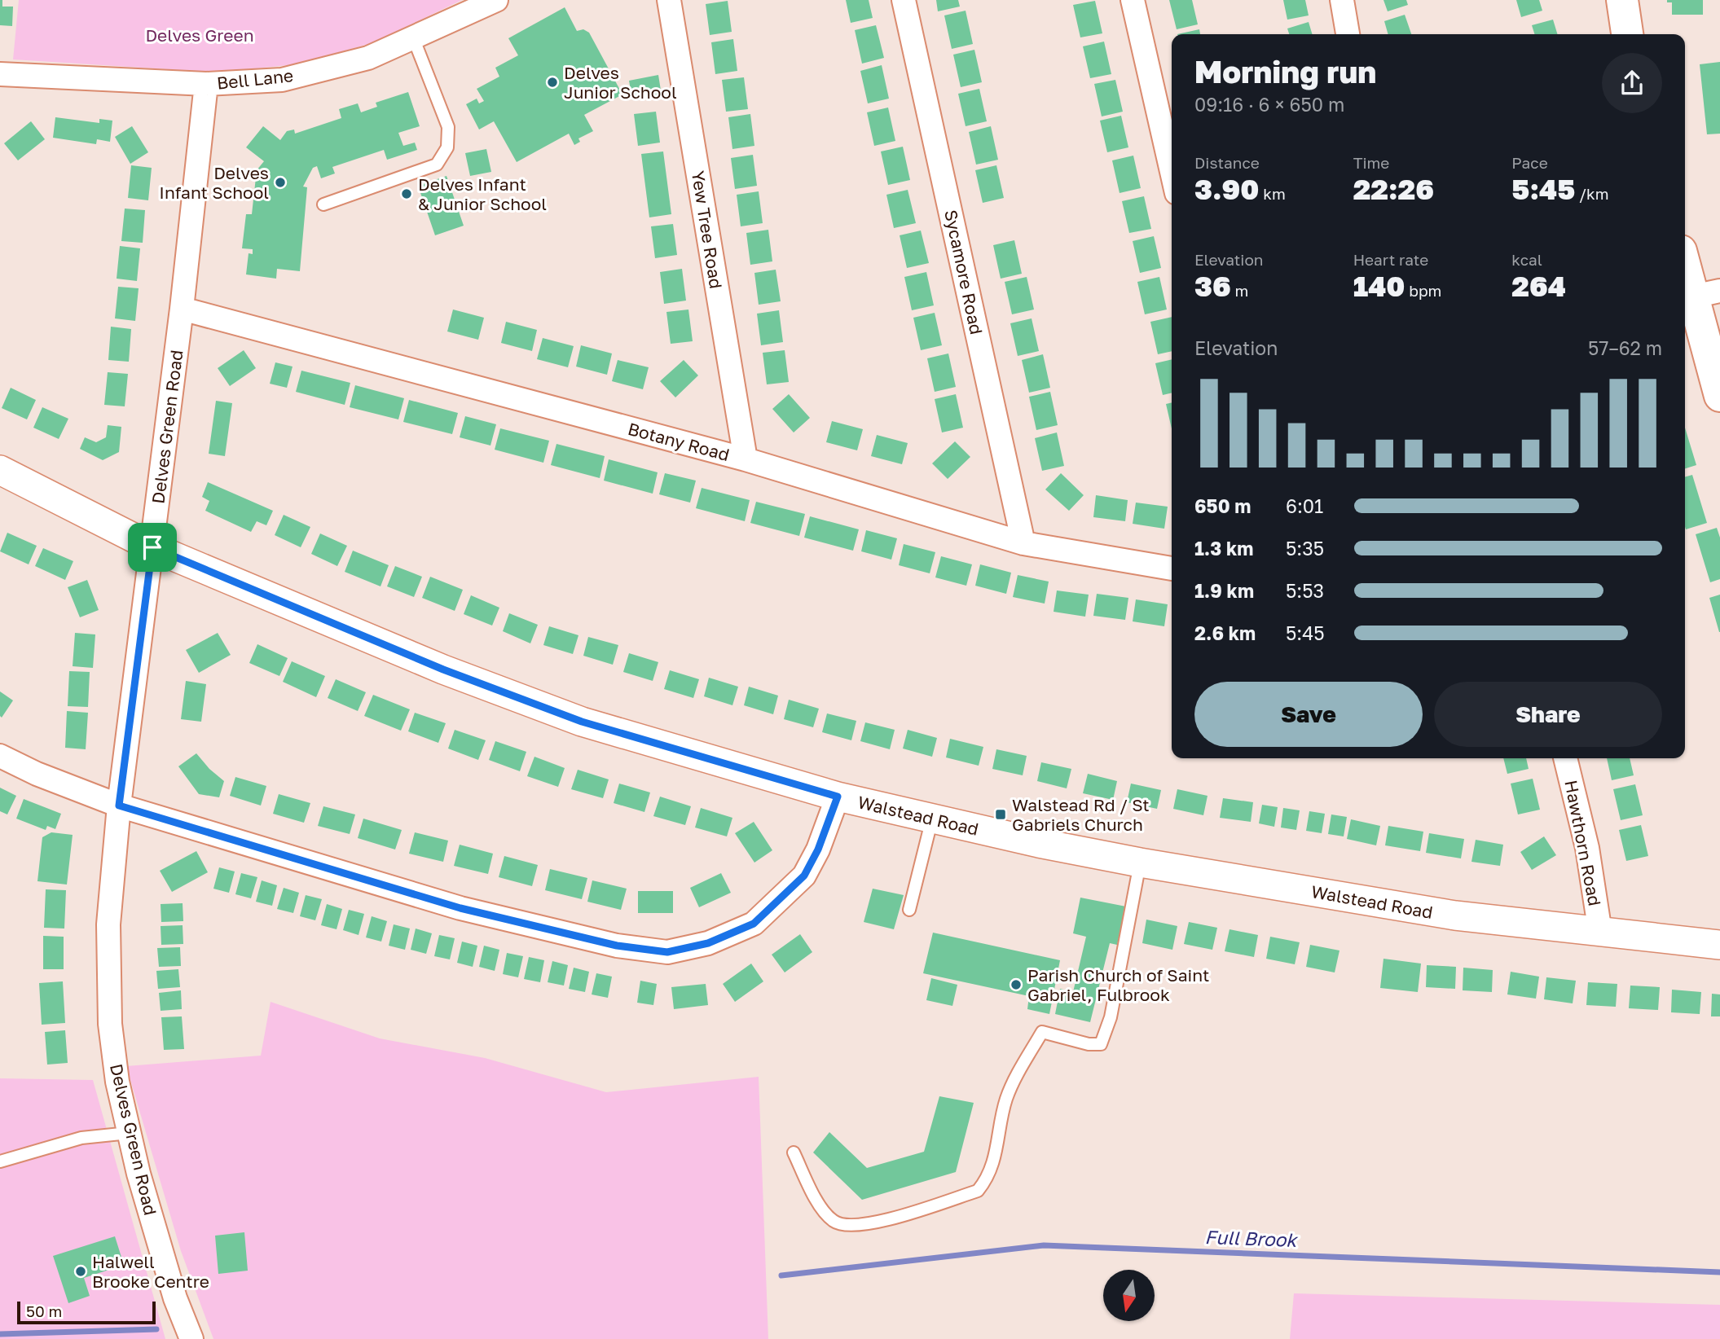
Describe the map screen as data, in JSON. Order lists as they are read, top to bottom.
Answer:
{
  "streets": {
    "street": [
      "Bell Lane",
      "Yew Tree Road",
      "Sycamore Road",
      "Delves Green Road",
      "Botany Road",
      "Walstead Road",
      "Hawthorn Road"
    ]
  },
  "crossings": [
    ["Bell Lane", "Delves Green Road"],
    ["Yew Tree Road", "Botany Road"],
    ["Sycamore Road", "Botany Road"],
    ["Delves Green Road", "Botany Road"],
    ["Delves Green Road", "Walstead Road"],
    ["Walstead Road", "Hawthorn Road"]
  ],
  "water": ["Full Brook"],
  "parks": ["Delves Green"],
  "places": {
    "other": [
      "Delves Junior School",
      "Delves Infant School",
      "Delves Infant & Junior School",
      "Parish Church of Saint Gabriel, Fulbrook",
      "Halwell Brooke Centre"
    ],
    "transit": ["Walstead Rd / St Gabriels Church"]
  },
  "scale_bar": "50 m",
  "north": "bottom",
  "page": {
    "heading": ["Morning run", "09:16 · 6 × 650 m"],
    "stats": [
      ["Distance", "3.90 km"],
      ["Time", "22:26"],
      ["Pace", "5:45 /km"],
      ["Elevation", "36 m"],
      ["Heart rate", "140 bpm"],
      ["kcal", "264"]
    ],
    "chart": ["Elevation", "57–62 m"],
    "list": [
      {
        "name": "650 m",
        "note": "6:01"
      },
      {
        "name": "1.3 km",
        "note": "5:35"
      },
      {
        "name": "1.9 km",
        "note": "5:53"
      },
      {
        "name": "2.6 km",
        "note": "5:45"
      }
    ],
    "buttons": ["Save", "Share"],
    "scale": "50 m"
  }
}
